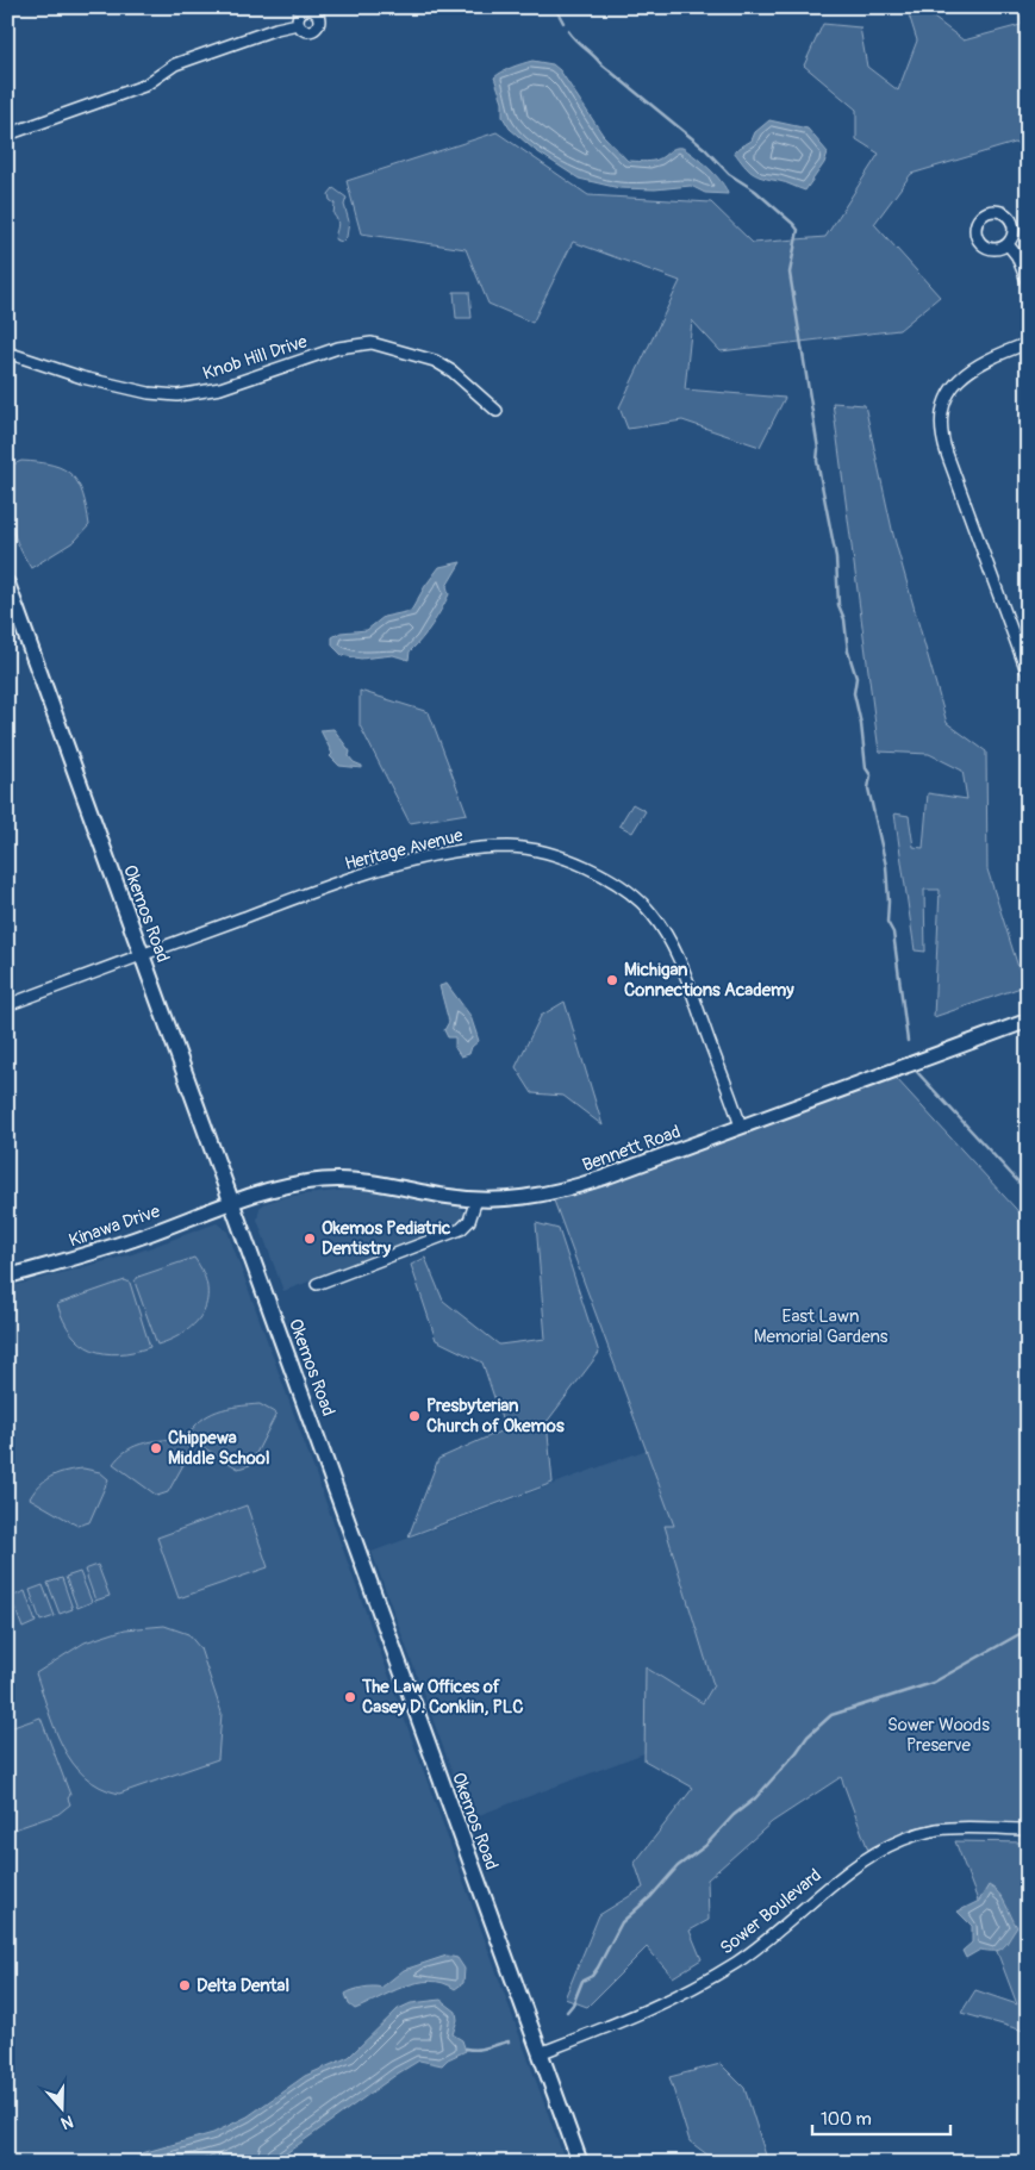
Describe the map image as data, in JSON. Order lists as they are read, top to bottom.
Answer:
{
  "streets": {
    "main road": ["Okemos Road"],
    "street": [
      "Knob Hill Drive",
      "Heritage Avenue",
      "Bennett Road",
      "Kinawa Drive",
      "Sower Boulevard"
    ]
  },
  "crossings": [
    ["Heritage Avenue", "Okemos Road"],
    ["Heritage Avenue", "Bennett Road"],
    ["Okemos Road", "Bennett Road"],
    ["Okemos Road", "Kinawa Drive"],
    ["Okemos Road", "Sower Boulevard"],
    ["Bennett Road", "Kinawa Drive"]
  ],
  "parks": ["East Lawn Memorial Gardens", "Sower Woods Preserve"],
  "places": [
    "Michigan Connections Academy",
    "Okemos Pediatric Dentistry",
    "Presbyterian Church of Okemos",
    "Chippewa Middle School",
    "The Law Offices of Casey D. Conklin, PLC",
    "Delta Dental"
  ],
  "scale_bar": "100 m",
  "north": "bottom"
}
